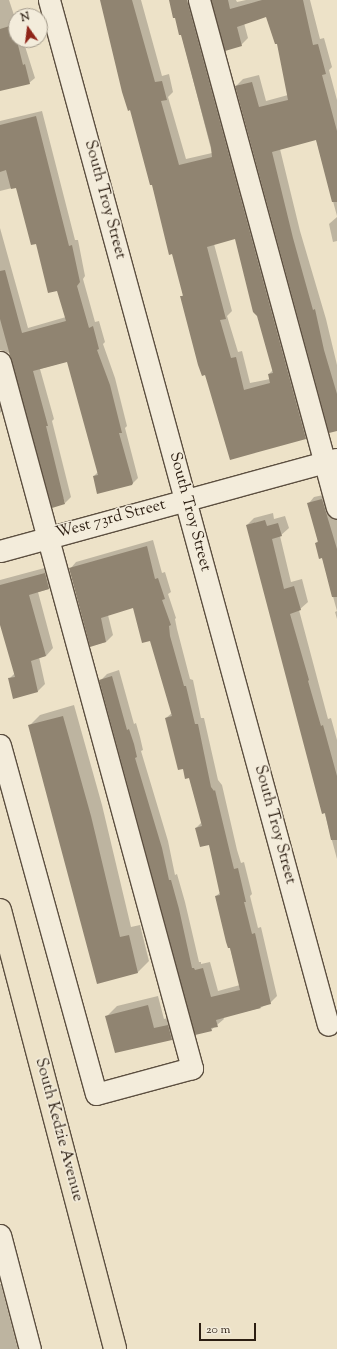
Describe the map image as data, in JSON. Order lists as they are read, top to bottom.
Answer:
{
  "streets": {
    "main road": ["South Kedzie Avenue"],
    "street": ["South Troy Street", "West 73rd Street"]
  },
  "crossings": [
    ["South Troy Street", "West 73rd Street"]
  ],
  "scale_bar": "20 m",
  "north": "top"
}
